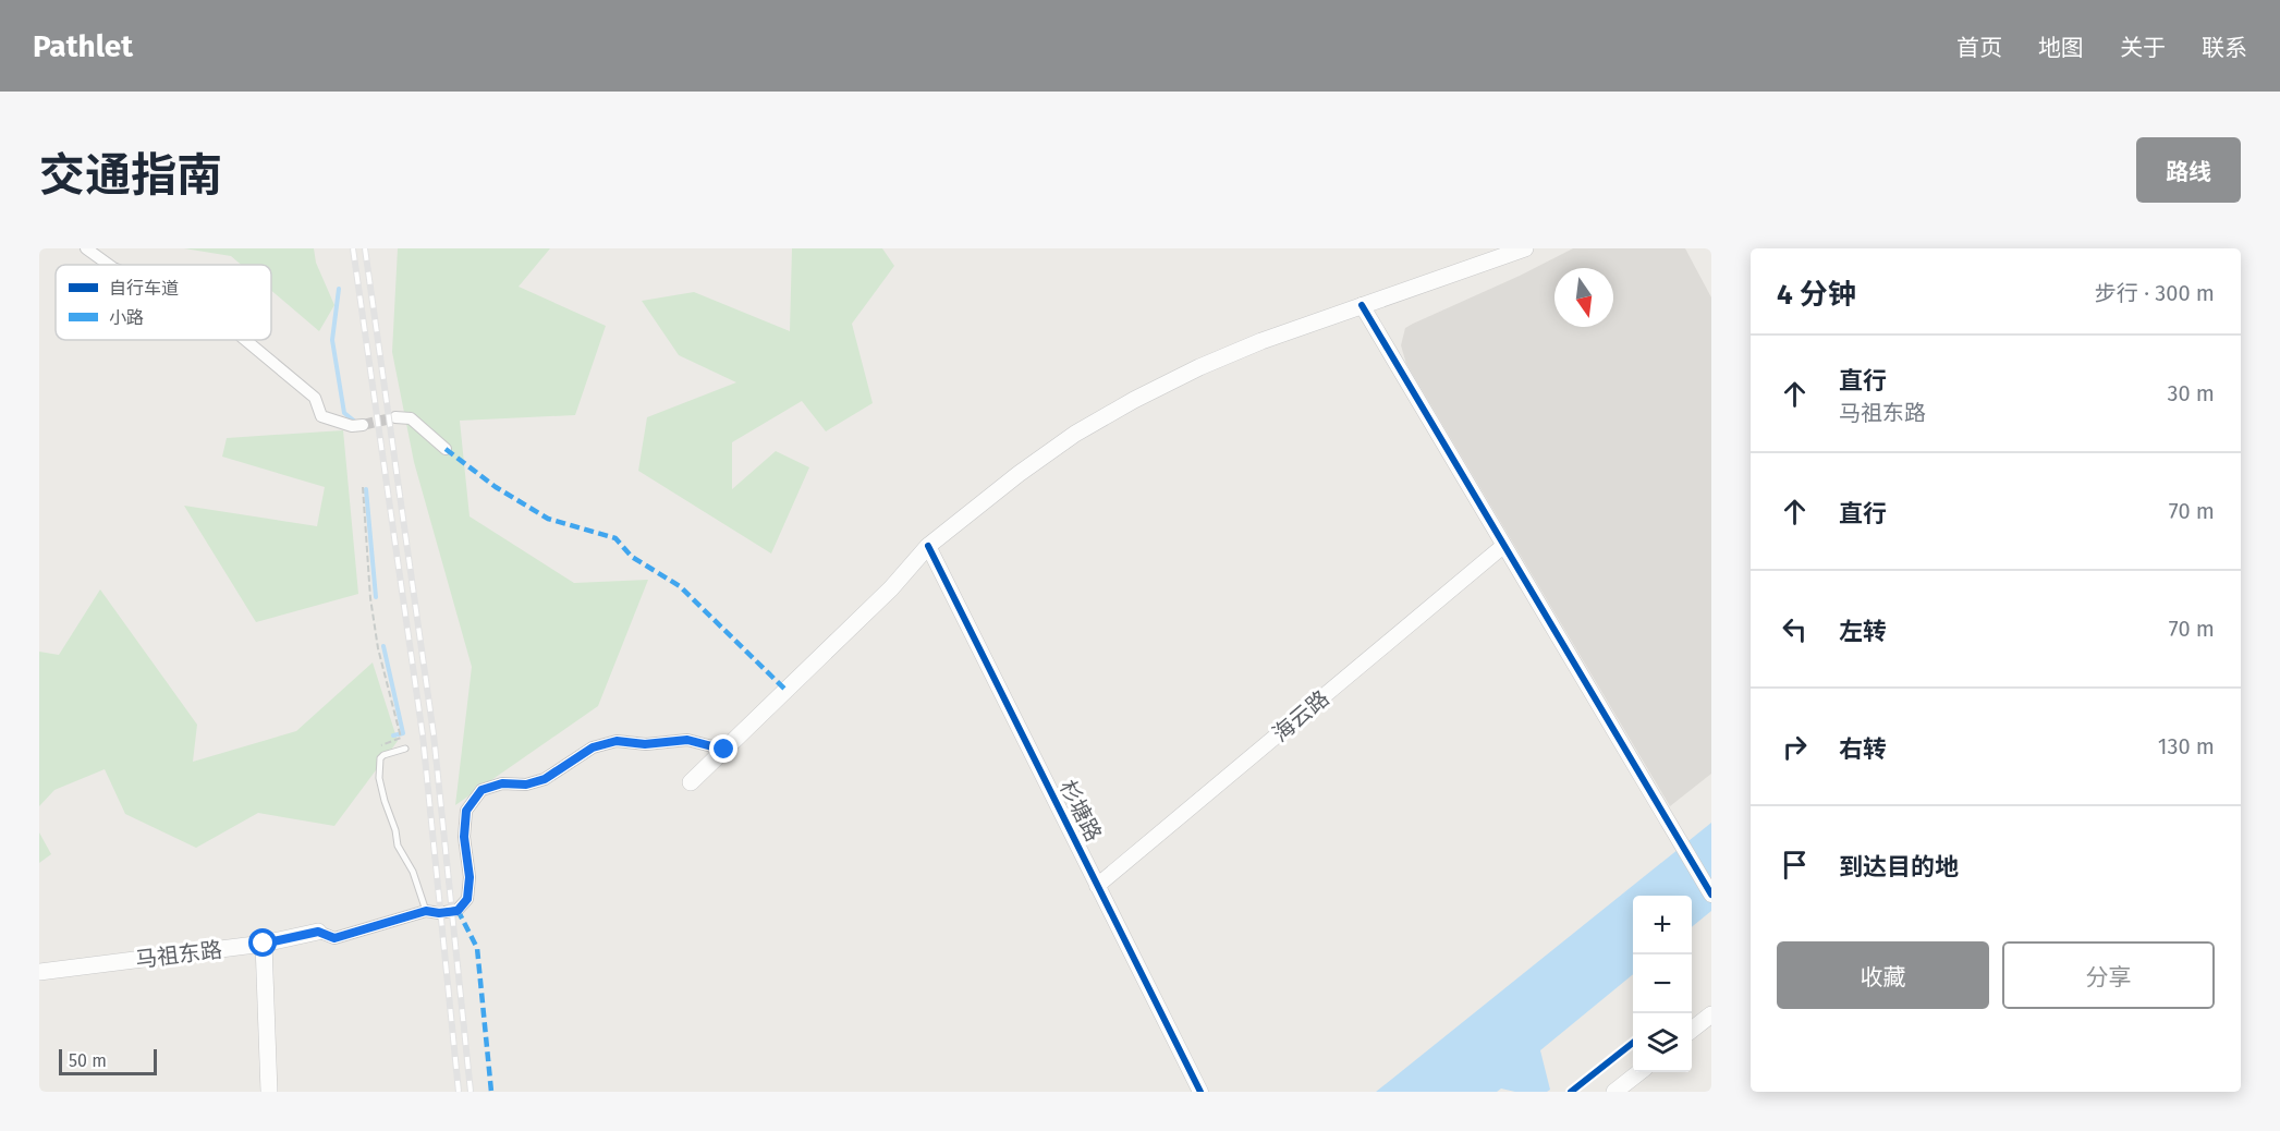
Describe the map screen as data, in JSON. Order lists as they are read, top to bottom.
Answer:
{
  "streets": {
    "main road": ["马祖东路"],
    "street": ["海云路", "杉塘路"]
  },
  "crossings": [
    ["海云路", "杉塘路"]
  ],
  "legend": ["自行车道", "小路"],
  "scale_bar": "50 m",
  "north": "bottom",
  "page": {
    "header": "Pathlet",
    "nav": [
      "首页",
      "地图",
      "关于",
      "联系"
    ],
    "title": "交通指南",
    "buttons": [
      "路线",
      ["收藏", "分享"]
    ],
    "heading": ["4 分钟", "步行 · 300 m"],
    "list": [
      ["直行", "马祖东路", "30 m"],
      ["直行", "70 m"],
      ["左转", "70 m"],
      ["右转", "130 m"],
      "到达目的地"
    ],
    "map_buttons": ["+", "−"],
    "scale": "50 m"
  }
}
